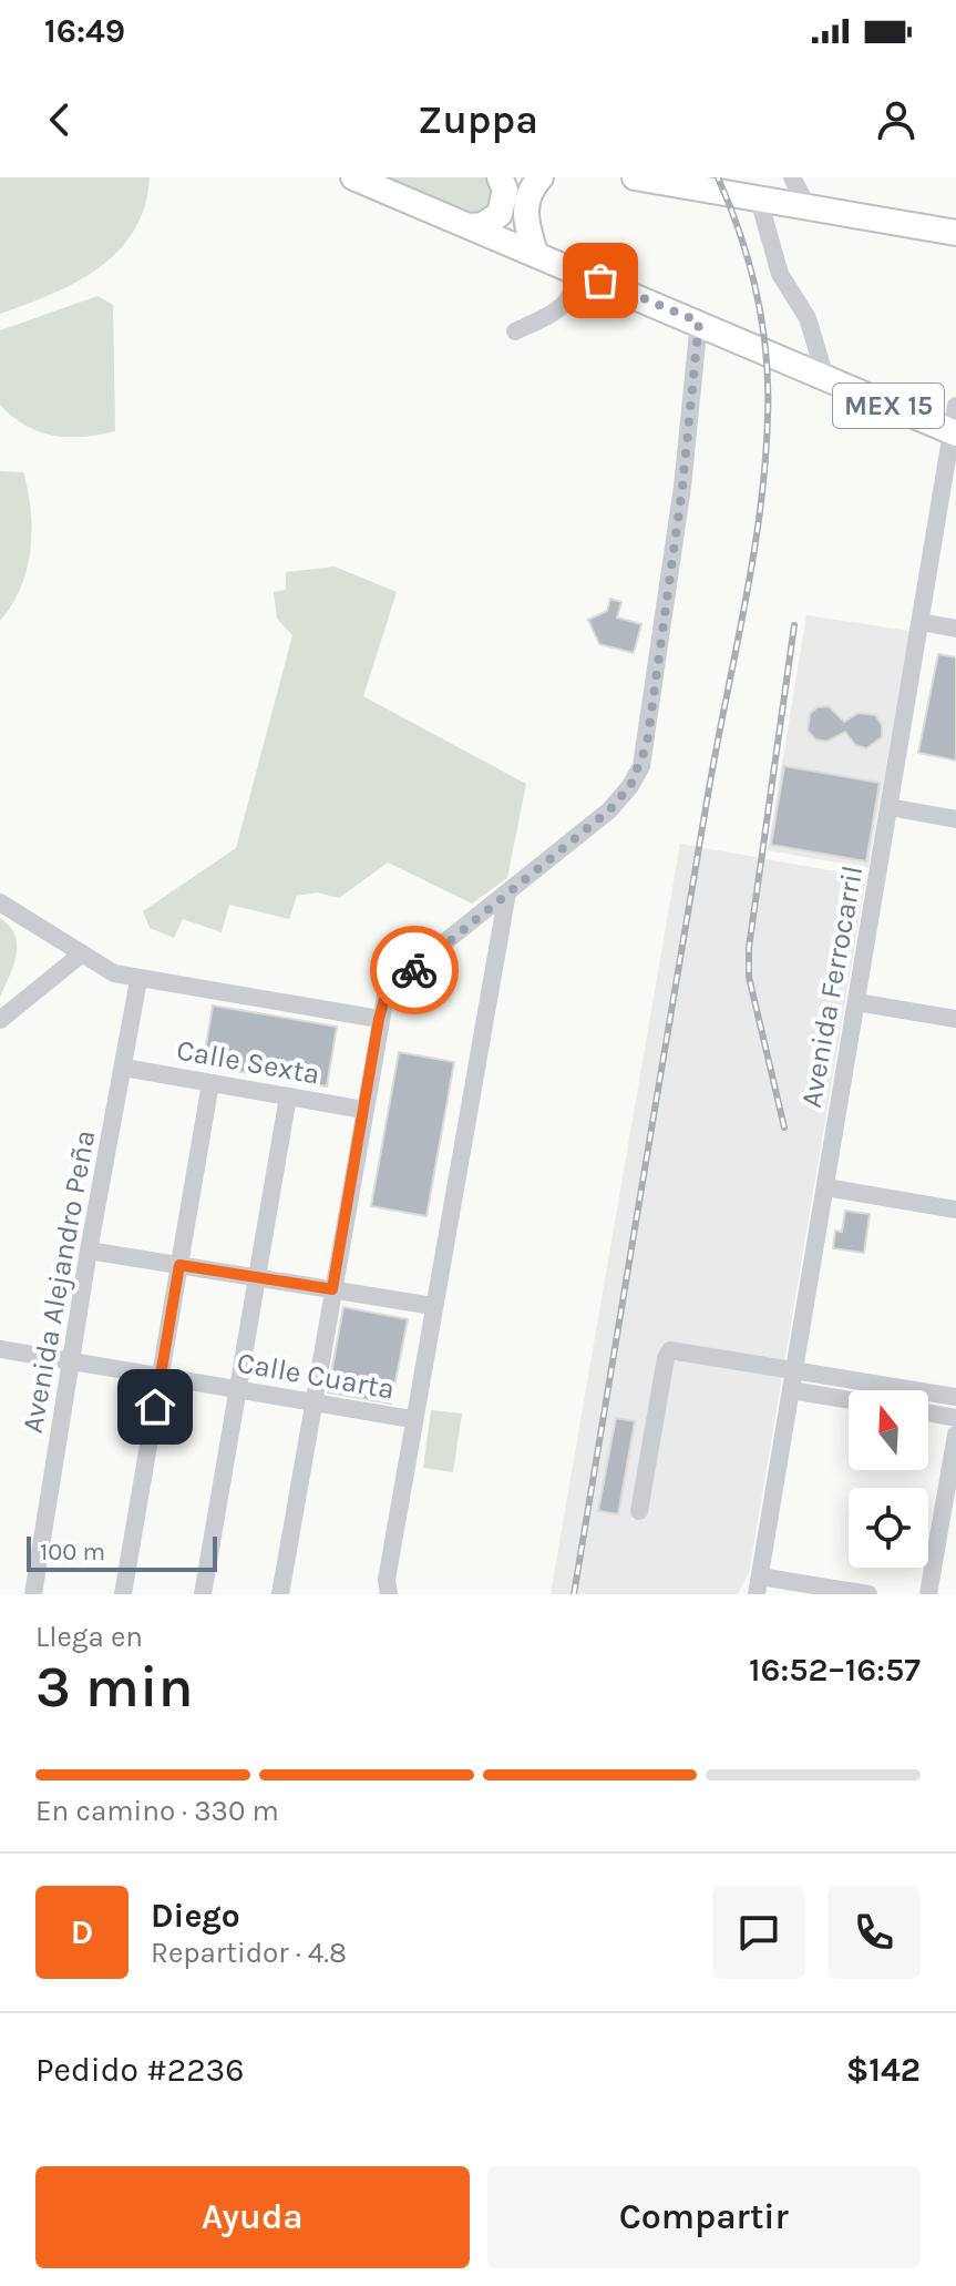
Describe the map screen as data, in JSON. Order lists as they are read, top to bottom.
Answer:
{
  "streets": {
    "main road": ["MEX 15"],
    "street": [
      "Avenida Ferrocarril",
      "Calle Sexta",
      "Avenida Alejandro Peña",
      "Calle Cuarta"
    ]
  },
  "crossings": [
    ["MEX 15", "Avenida Ferrocarril"],
    ["Calle Sexta", "Avenida Alejandro Peña"],
    ["Avenida Alejandro Peña", "Calle Cuarta"]
  ],
  "scale_bar": "100 m",
  "north": "top",
  "page": {
    "status": "16:49",
    "header": "Zuppa",
    "scale": "100 m",
    "heading": ["3 min", "Llega en", "16:52–16:57"],
    "panel": [
      "Diego",
      "Repartidor · 4.8",
      "Pedido #2236",
      "$142"
    ],
    "bar": "En camino · 330 m",
    "round": "D",
    "buttons": ["Ayuda", "Compartir"]
  }
}
